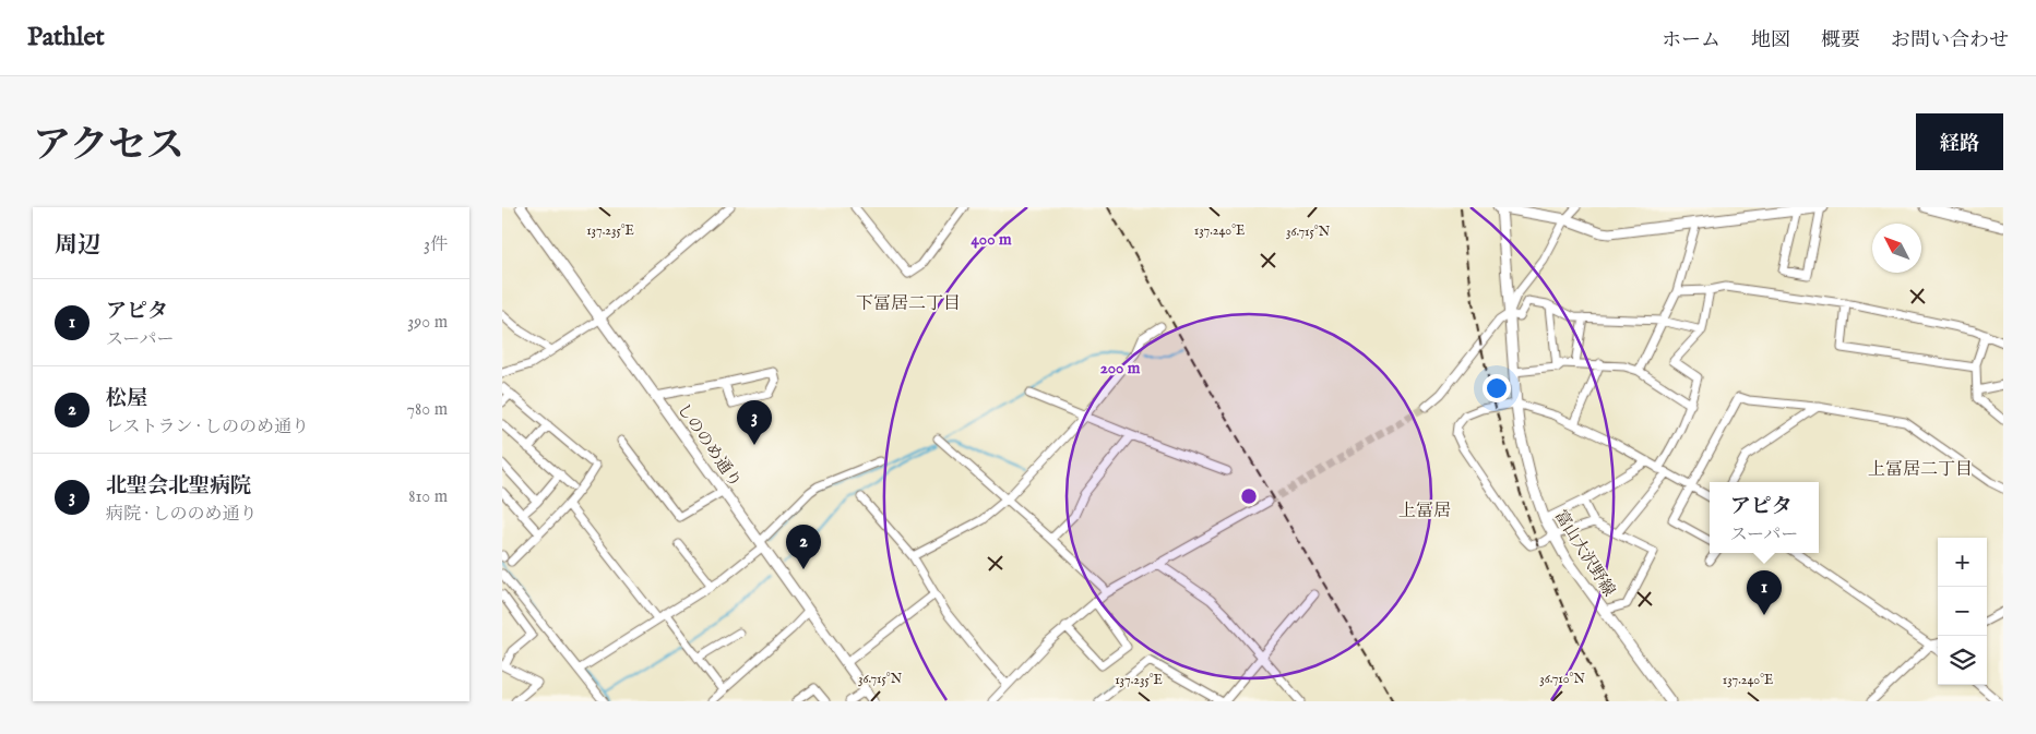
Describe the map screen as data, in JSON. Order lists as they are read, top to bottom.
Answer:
{
  "streets": {
    "main road": ["しののめ通り", "富山大沢野線"]
  },
  "districts": ["下冨居二丁目", "上冨居二丁目", "上冨居"],
  "north": "top left",
  "page": {
    "header": "Pathlet",
    "nav": [
      "ホーム",
      "地図",
      "概要",
      "お問い合わせ"
    ],
    "title": "アクセス",
    "buttons": "経路",
    "heading": ["周辺", "3件"],
    "list": [
      {
        "mark": "1",
        "name": "アピタ",
        "note": "スーパー",
        "value": "390 m"
      },
      {
        "mark": "2",
        "name": "松屋",
        "note": "レストラン · しののめ通り",
        "value": "780 m"
      },
      {
        "mark": "3",
        "name": "北聖会北聖病院",
        "note": "病院 · しののめ通り",
        "value": "810 m"
      }
    ],
    "pins": ["3", "2", "1"],
    "popup": ["アピタ", "スーパー"],
    "map_buttons": ["+", "−"]
  },
  "coordinates": [
    "137.235°E",
    "137.240°E",
    "36.715°N",
    "36.710°N"
  ],
  "rings": ["400 m", "200 m"]
}
